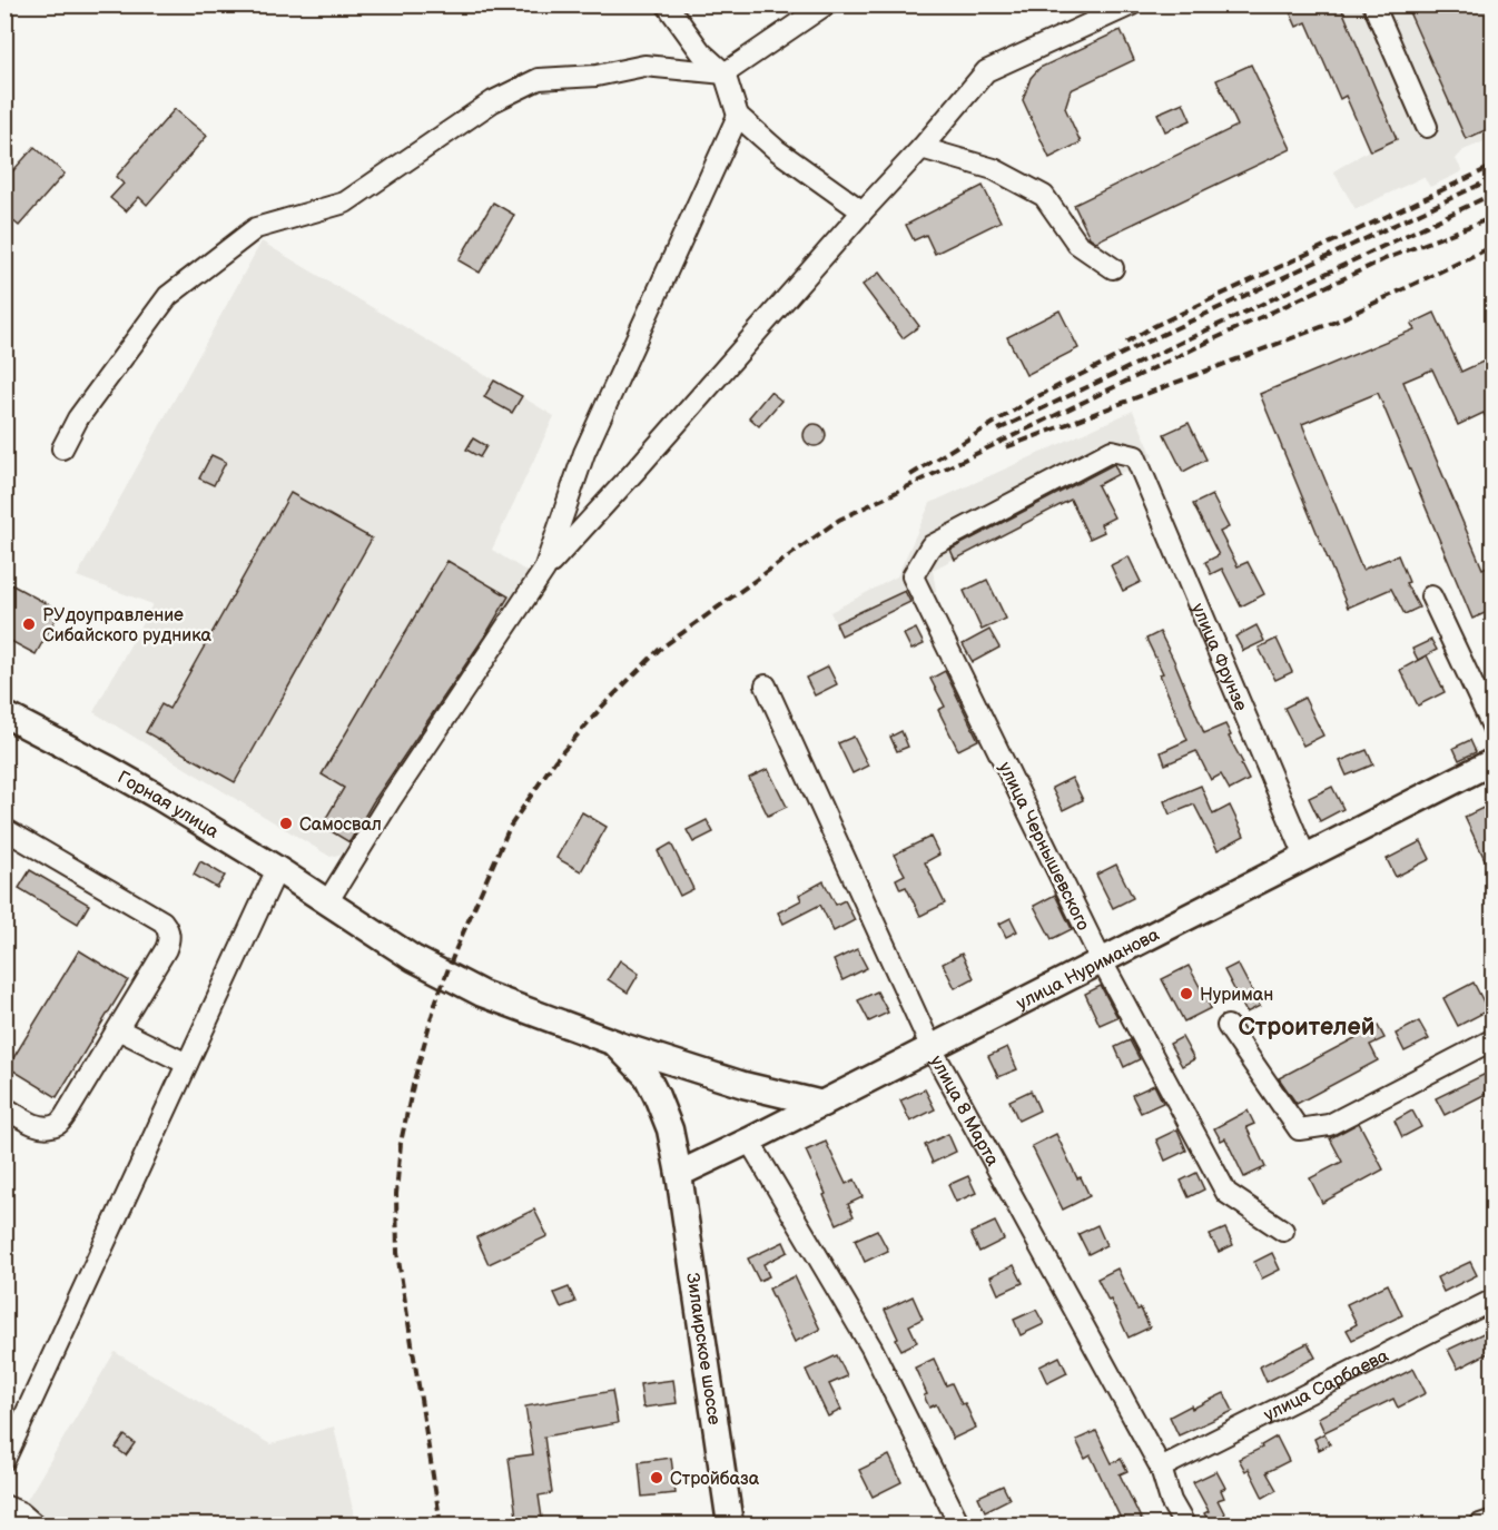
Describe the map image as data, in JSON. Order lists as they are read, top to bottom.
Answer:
{
  "streets": {
    "main road": ["Горная улица", "улица Нуриманова", "Зилаирское шоссе"],
    "street": [
      "улица Фрунзе",
      "улица Чернышевского",
      "улица 8 Марта",
      "улица Сарбаева"
    ]
  },
  "crossings": [
    ["улица Фрунзе", "улица Чернышевского"],
    ["улица Фрунзе", "улица Нуриманова"],
    ["Горная улица", "улица Нуриманова"],
    ["Горная улица", "Зилаирское шоссе"],
    ["улица Чернышевского", "улица Нуриманова"],
    ["улица Нуриманова", "улица 8 Марта"],
    ["улица Нуриманова", "Зилаирское шоссе"],
    ["улица 8 Марта", "улица Сарбаева"]
  ],
  "districts": ["Строителей"],
  "places": [
    "РУдоуправление Сибайского рудника",
    "Самосвал",
    "Нуриман",
    "Стройбаза"
  ]
}
